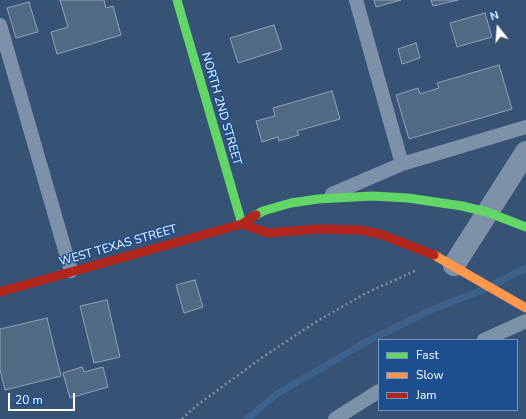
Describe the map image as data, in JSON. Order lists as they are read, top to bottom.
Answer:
{
  "streets": {
    "street": ["NORTH 2ND STREET", "WEST TEXAS STREET"]
  },
  "crossings": [
    ["NORTH 2ND STREET", "WEST TEXAS STREET"]
  ],
  "legend": ["Fast", "Slow", "Jam"],
  "scale_bar": "20 m",
  "north": "top"
}
